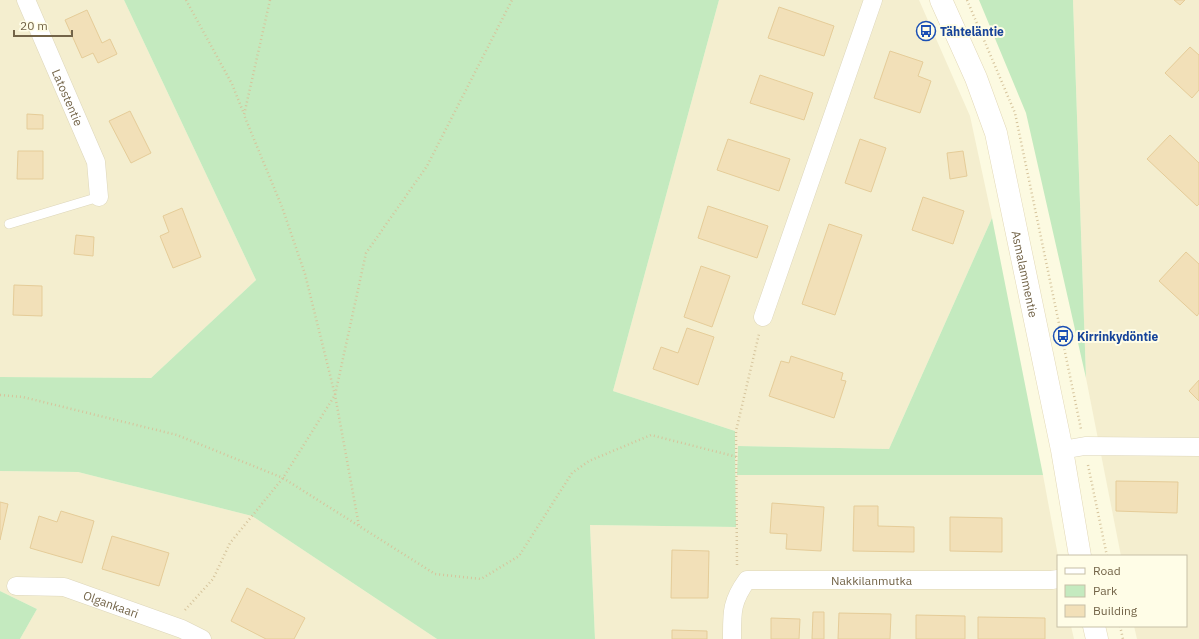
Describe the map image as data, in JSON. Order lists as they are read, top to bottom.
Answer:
{
  "streets": {
    "street": [
      "Latostentie",
      "Asmalammentie",
      "Nakkilanmutka",
      "Olgankaari"
    ]
  },
  "places": {
    "bus stop": ["Tähteläntie", "Kirrinkydöntie"]
  },
  "legend": ["Road", "Park", "Building"],
  "scale_bar": "20 m"
}
